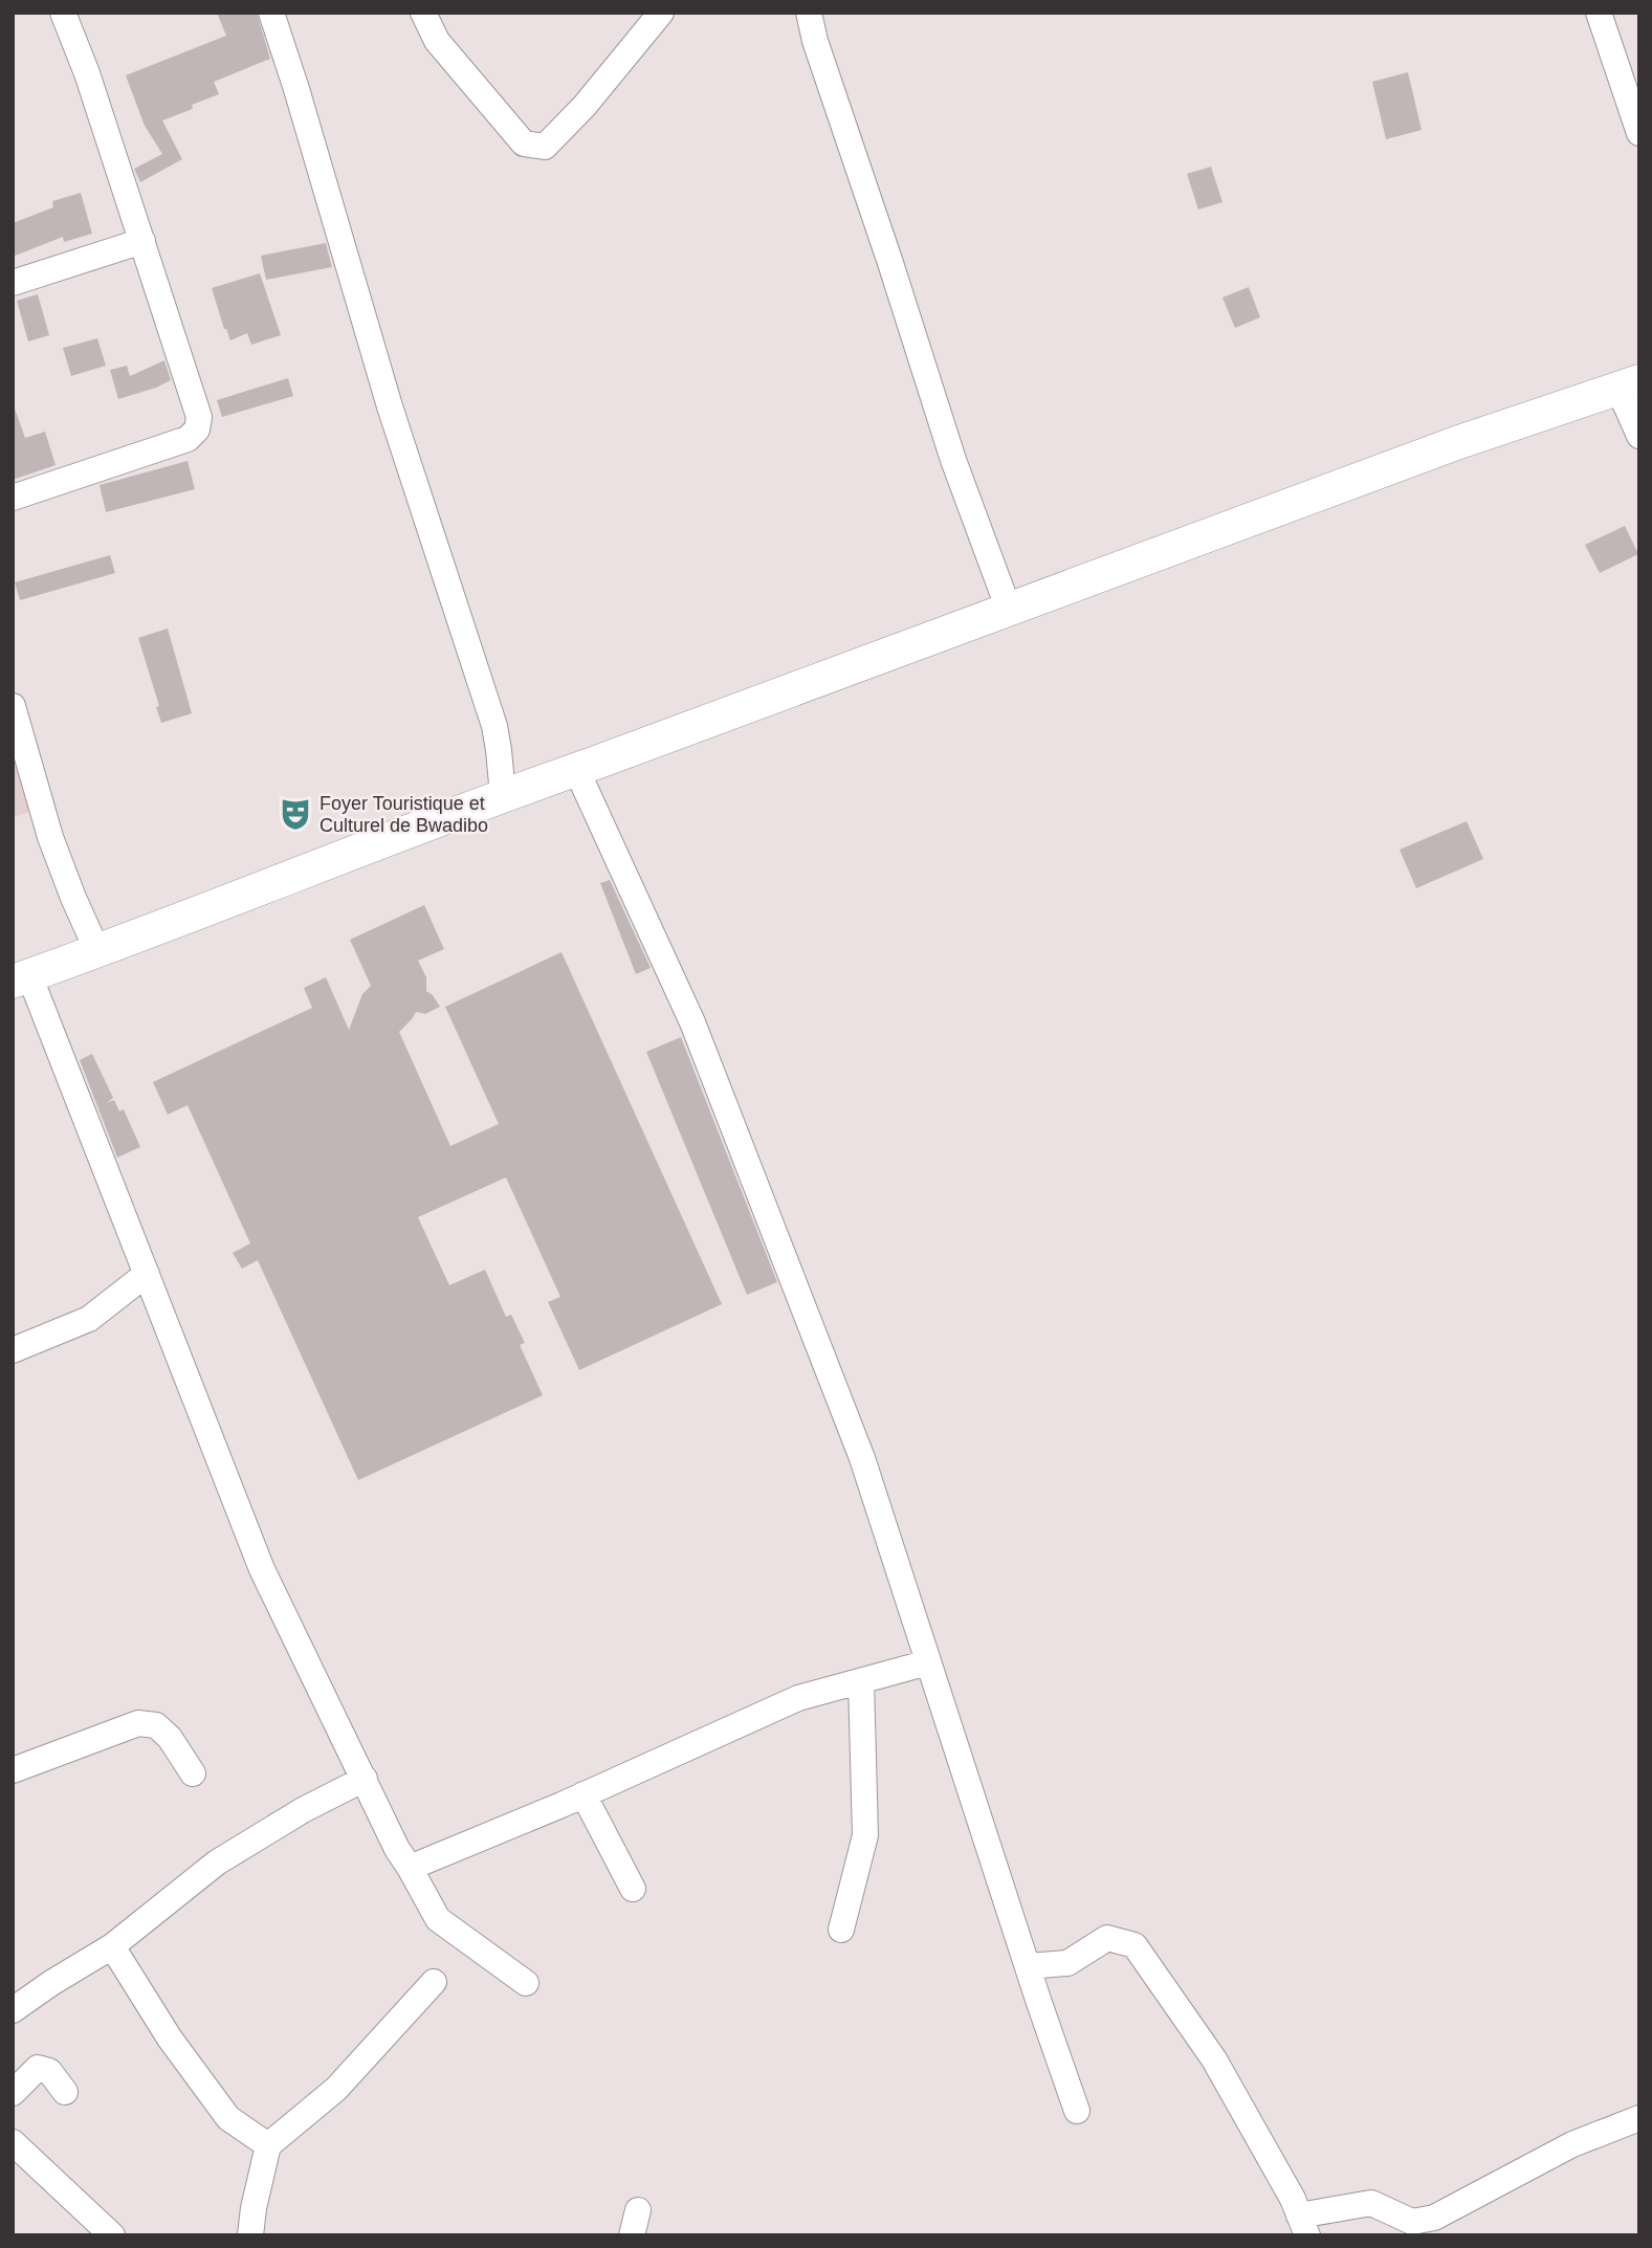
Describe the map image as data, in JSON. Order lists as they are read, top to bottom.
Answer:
{
  "places": {
    "theatre": ["Foyer Touristique et Culturel de Bwadibo"]
  }
}
